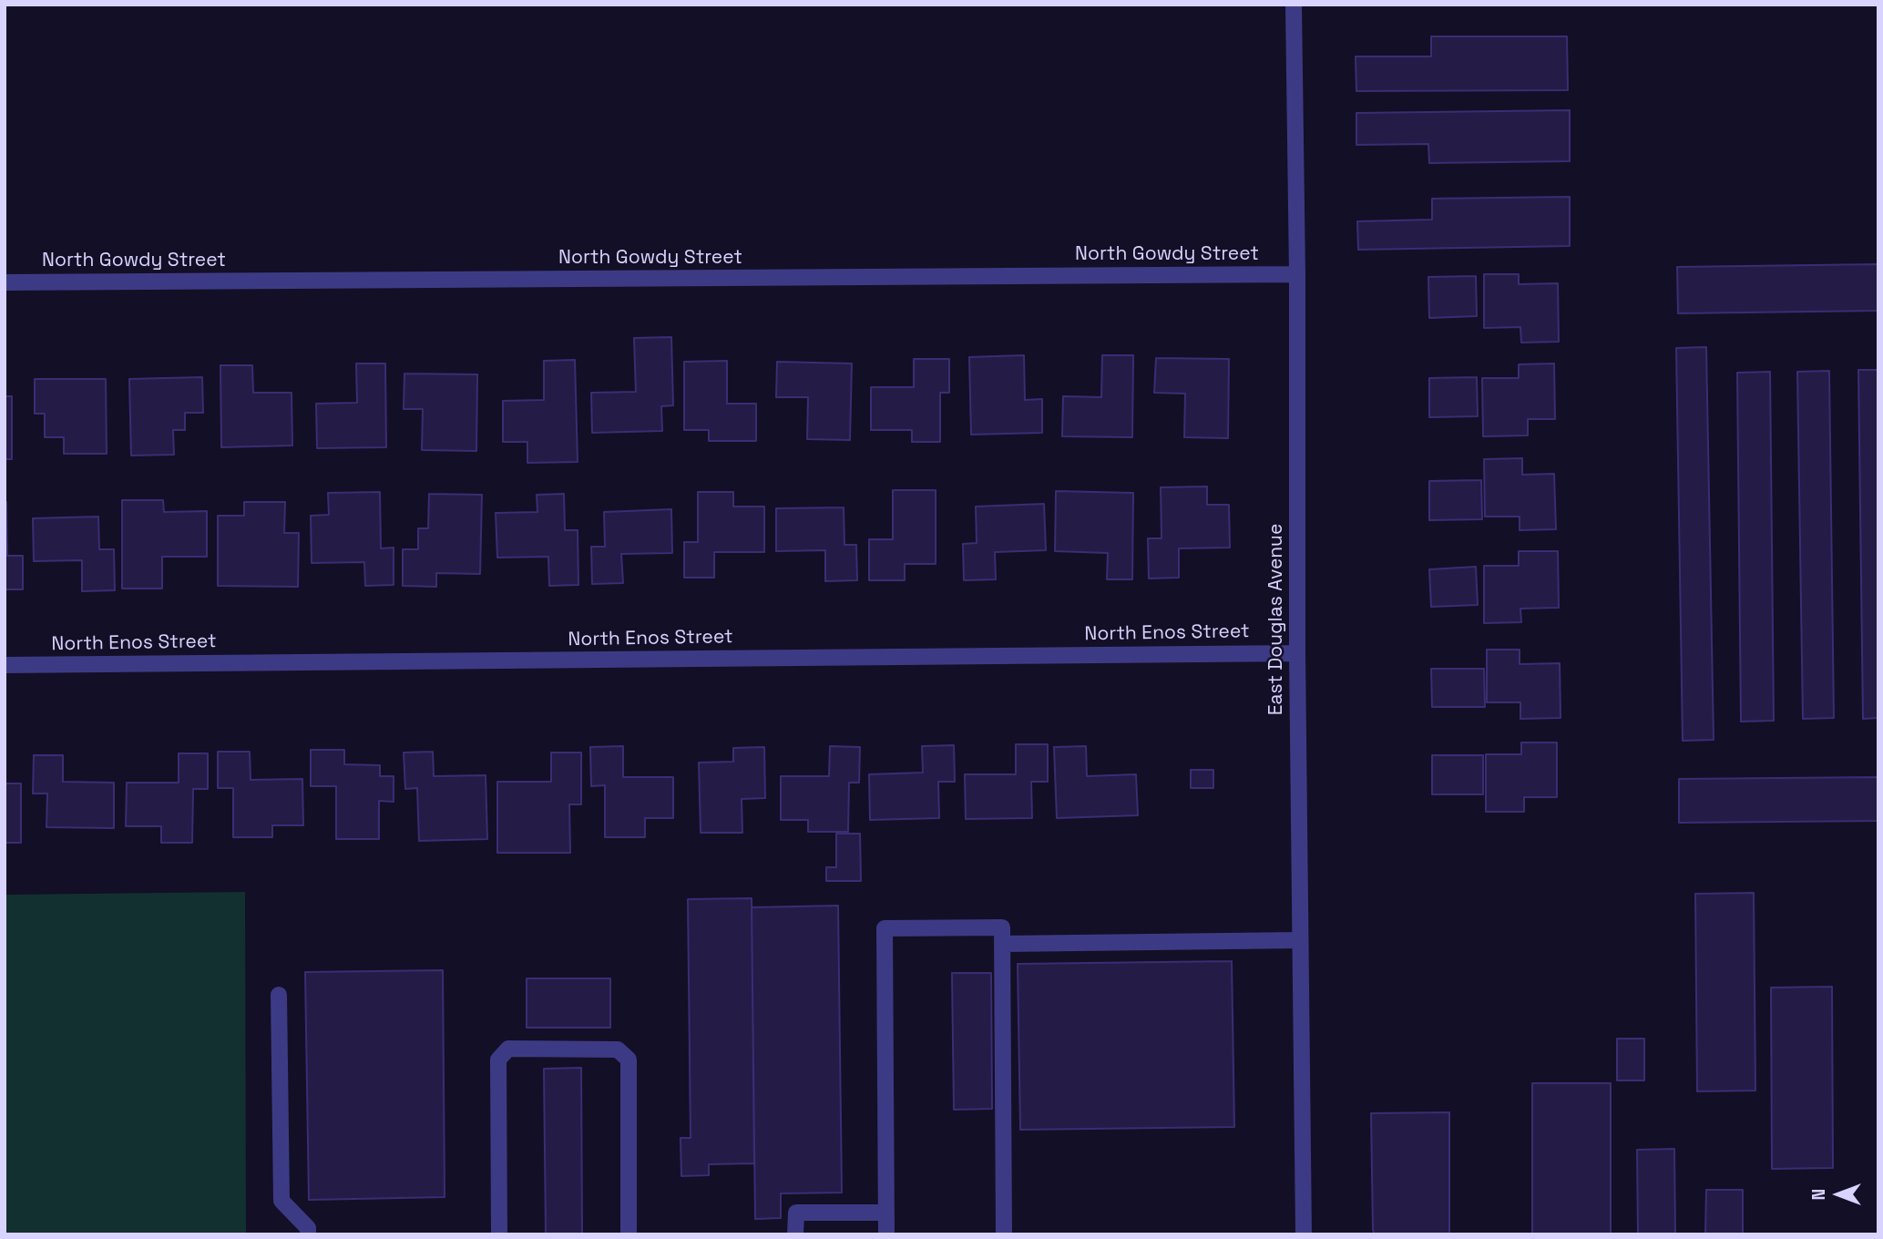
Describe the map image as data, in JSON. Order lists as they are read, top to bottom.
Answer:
{
  "streets": {
    "street": ["North Gowdy Street", "East Douglas Avenue", "North Enos Street"]
  },
  "crossings": [
    ["North Gowdy Street", "East Douglas Avenue"],
    ["East Douglas Avenue", "North Enos Street"]
  ],
  "north": "left"
}
